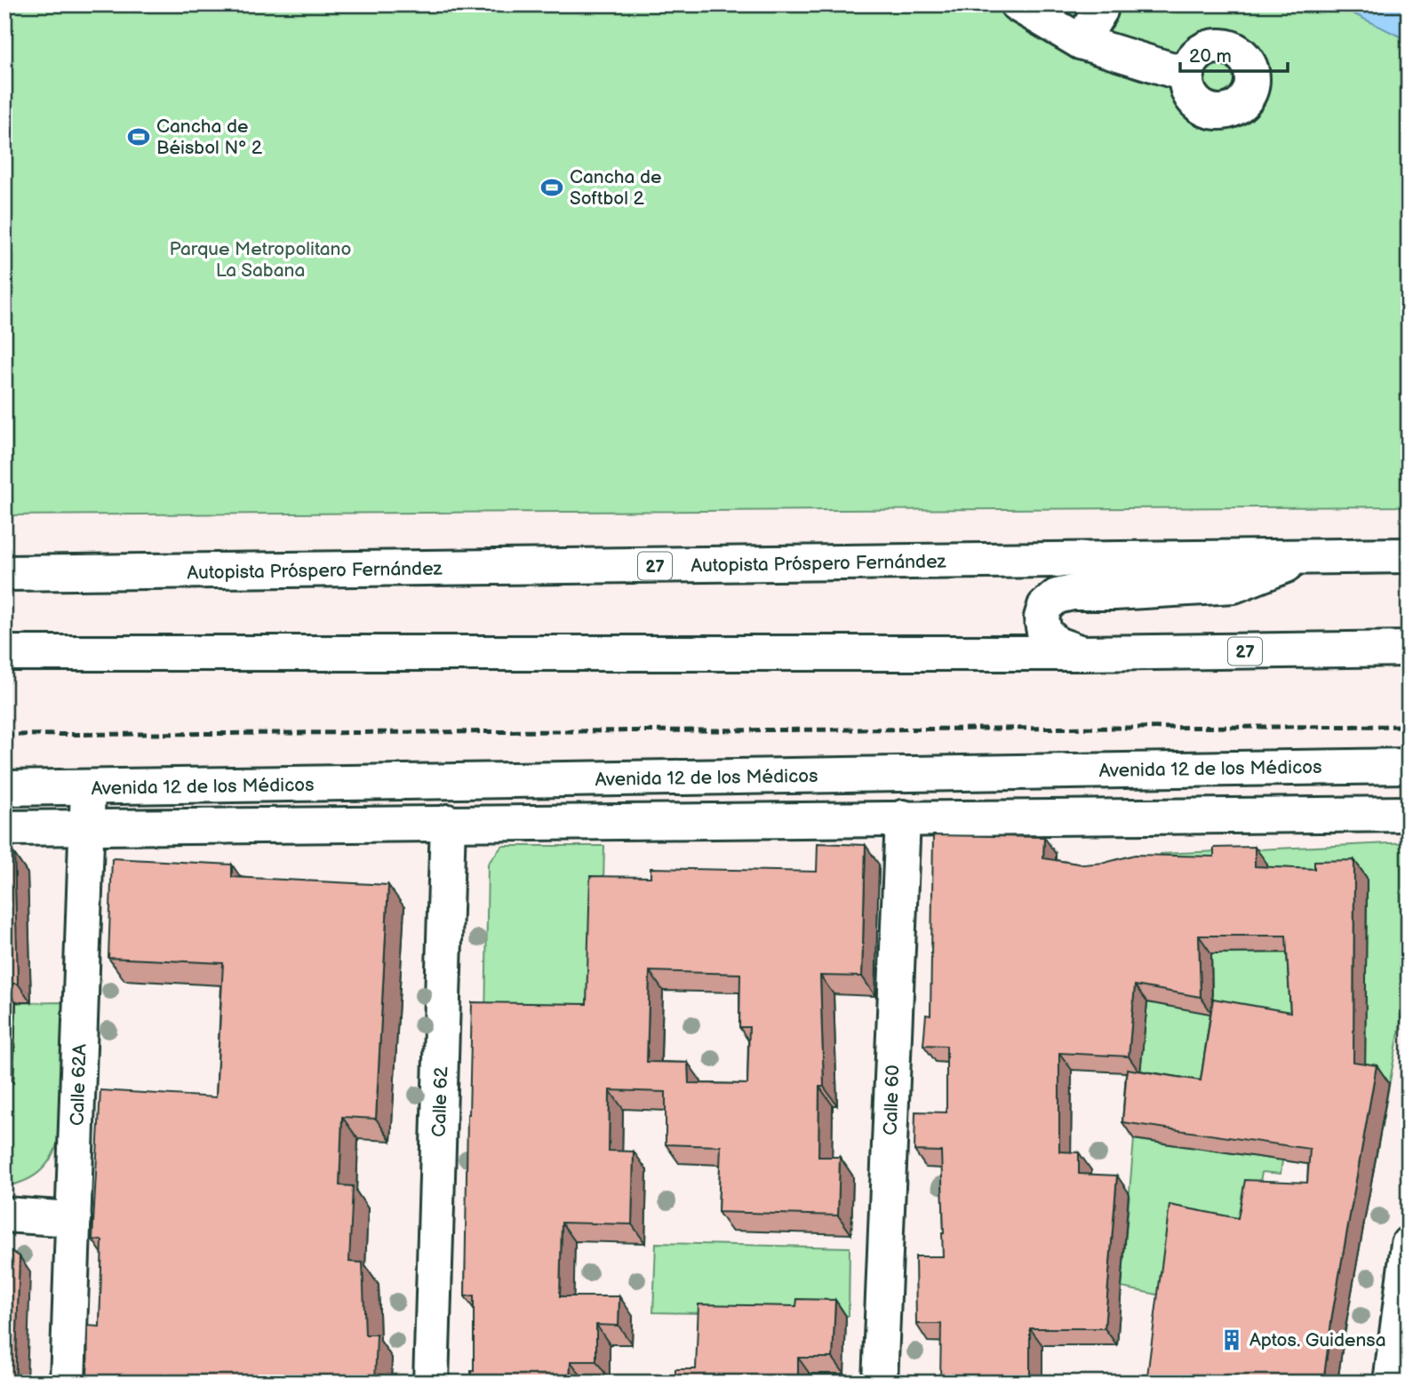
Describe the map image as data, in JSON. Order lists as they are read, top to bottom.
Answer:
{
  "streets": {
    "main road": [
      "Autopista Próspero Fernández",
      "27",
      "Avenida 12 de los Médicos",
      "Calle 62A",
      "Calle 60",
      "Calle 62"
    ]
  },
  "crossings": [
    ["Avenida 12 de los Médicos", "Calle 62A"],
    ["Avenida 12 de los Médicos", "Calle 60"],
    ["Avenida 12 de los Médicos", "Calle 62"]
  ],
  "parks": ["Parque Metropolitano La Sabana"],
  "places": {
    "sports": ["Cancha de Béisbol Nº 2", "Cancha de Softbol 2"],
    "building": ["Aptos. Guidensa"]
  },
  "scale_bar": "20 m"
}
